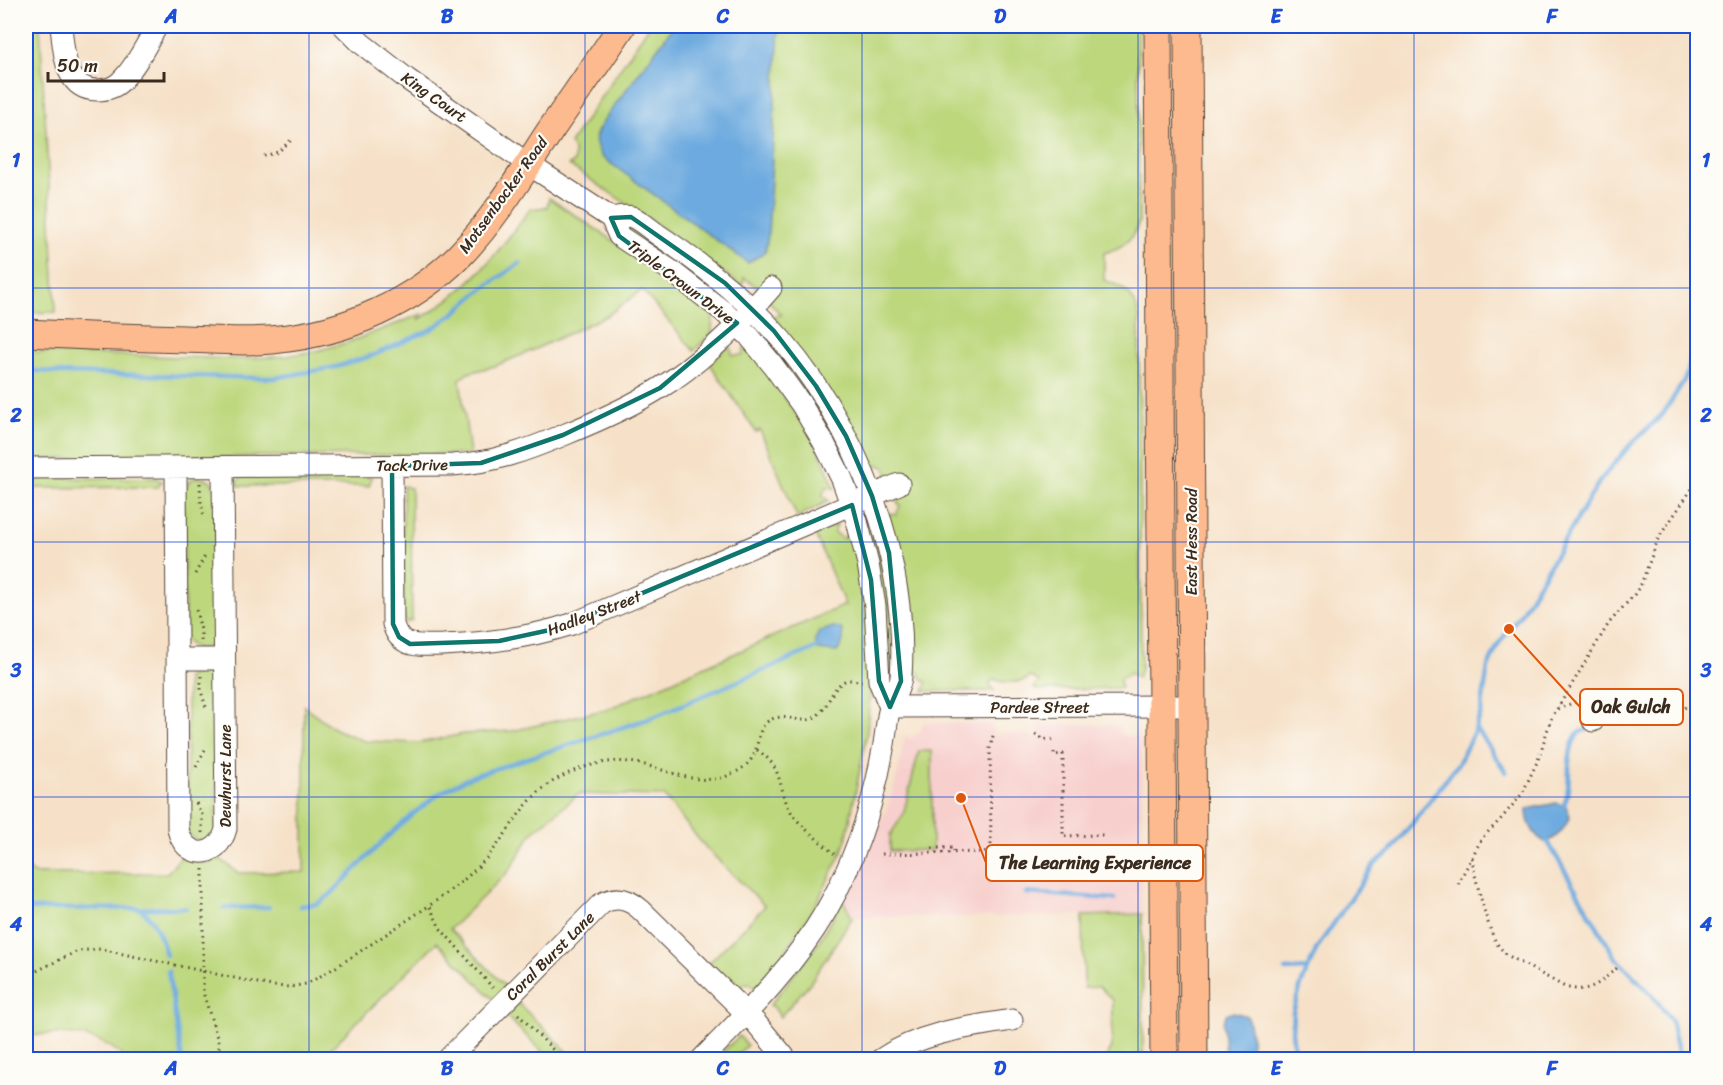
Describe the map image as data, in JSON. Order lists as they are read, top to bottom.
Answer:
{
  "streets": {
    "main road": ["Motsenbocker Road", "East Hess Road"],
    "street": [
      "King Court",
      "Triple Crown Drive",
      "Tack Drive",
      "Hadley Street",
      "Pardee Street",
      "Dewhurst Lane",
      "Coral Burst Lane"
    ]
  },
  "crossings": [
    ["King Court", "Motsenbocker Road"],
    ["King Court", "Triple Crown Drive"],
    ["Motsenbocker Road", "Triple Crown Drive"],
    ["Triple Crown Drive", "Tack Drive"],
    ["Triple Crown Drive", "Hadley Street"],
    ["Triple Crown Drive", "Pardee Street"],
    ["Triple Crown Drive", "Coral Burst Lane"],
    ["Tack Drive", "Hadley Street"],
    ["Tack Drive", "Dewhurst Lane"],
    ["East Hess Road", "Pardee Street"]
  ],
  "places": ["Oak Gulch", "The Learning Experience"],
  "scale_bar": "50 m",
  "grid": {
    "columns": [
      "A",
      "B",
      "C",
      "D",
      "E",
      "F"
    ],
    "rows": [
      "1",
      "2",
      "3",
      "4"
    ]
  }
}
